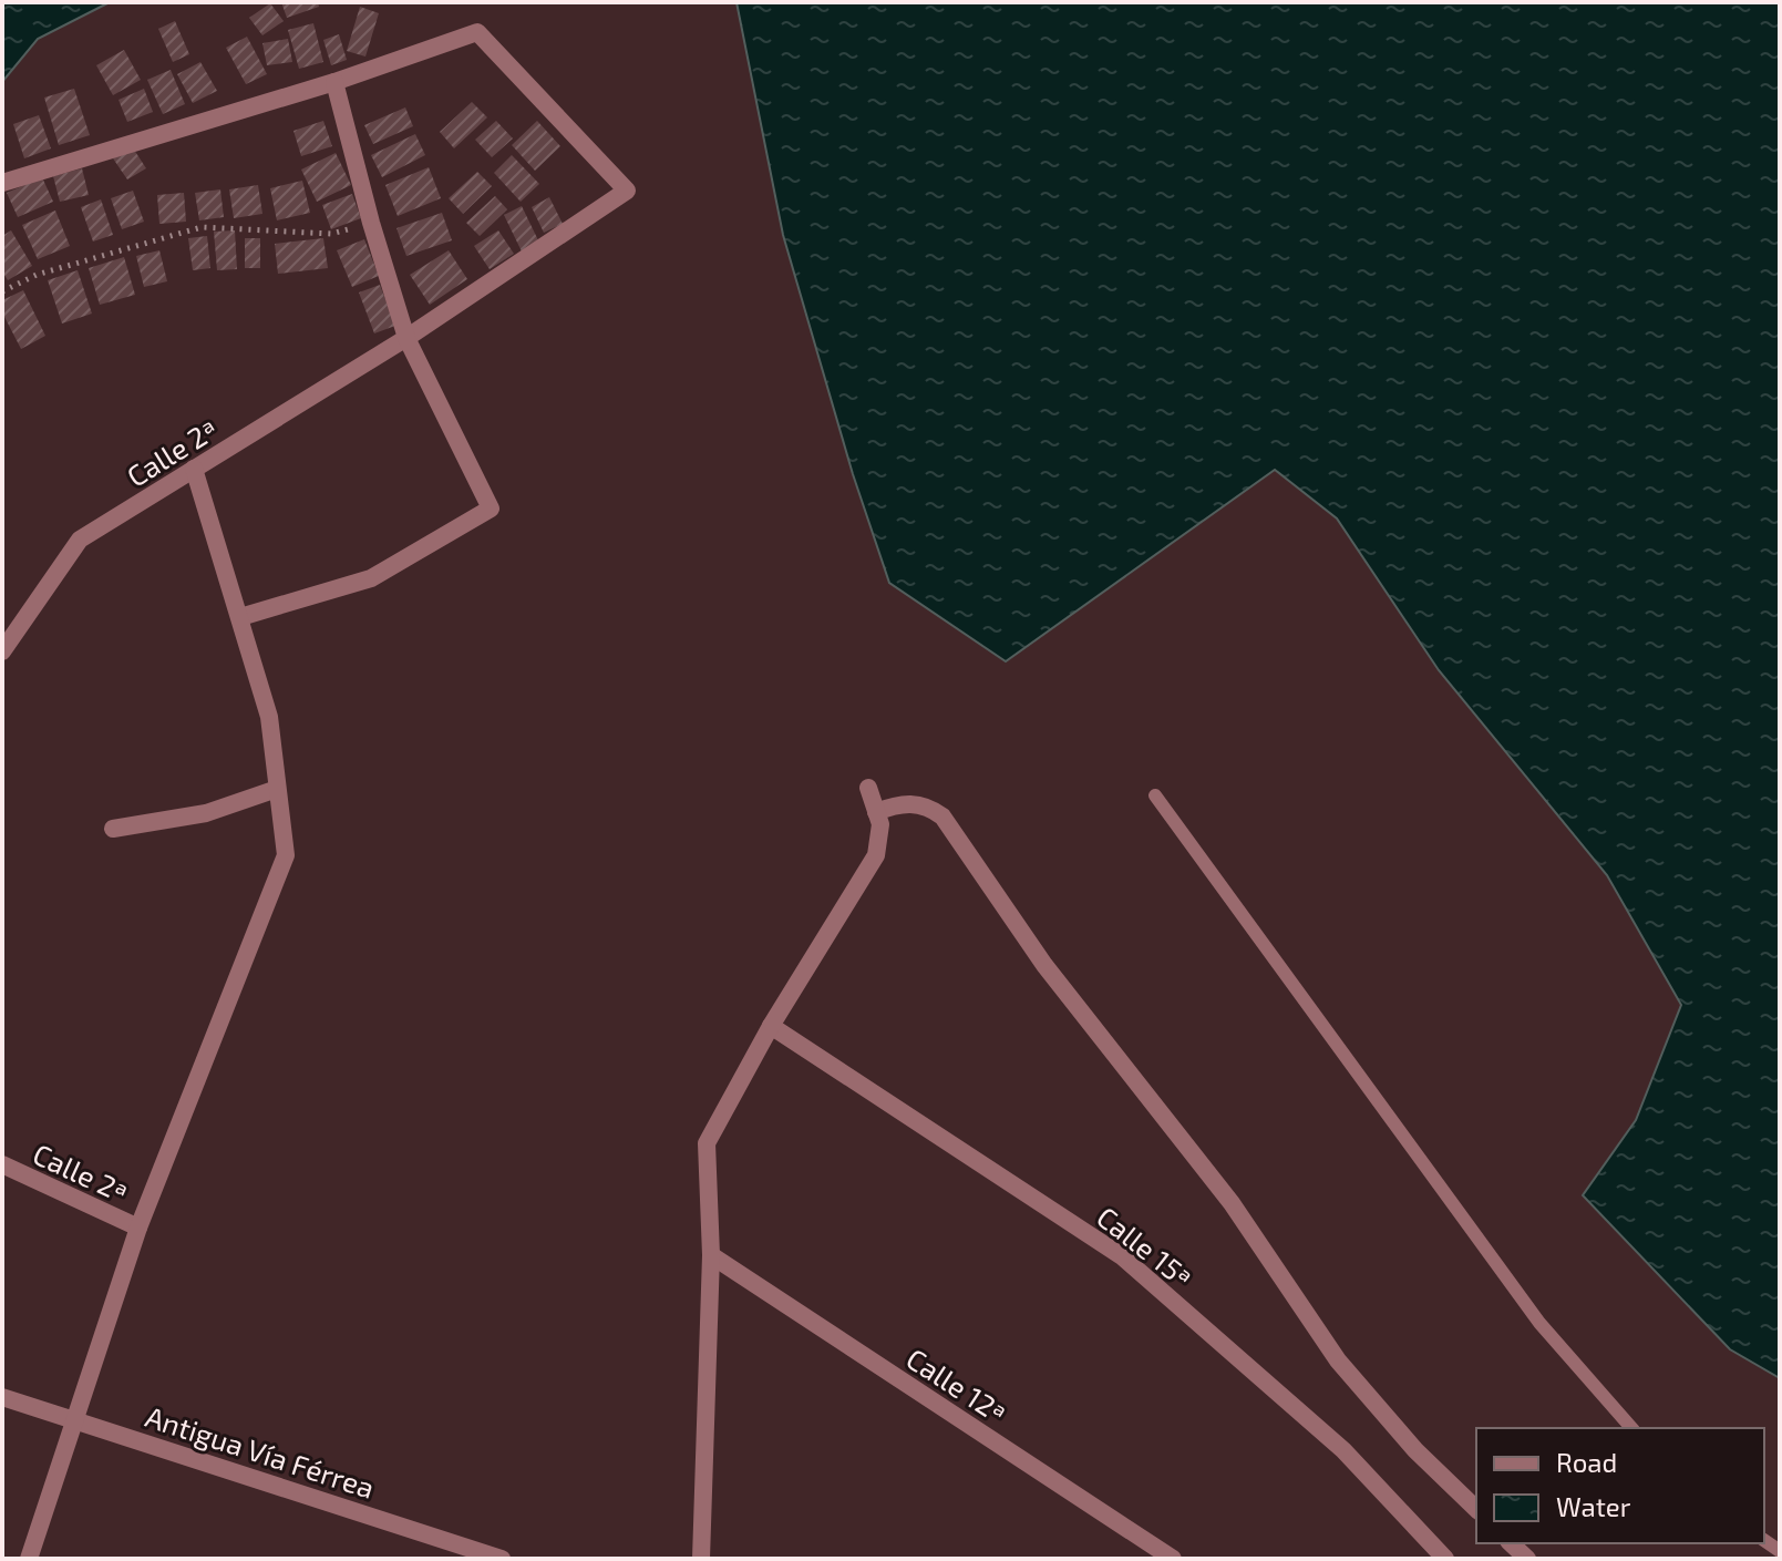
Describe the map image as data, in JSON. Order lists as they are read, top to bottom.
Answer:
{
  "streets": {
    "street": [
      "Calle 2ª",
      "Calle 15ª",
      "Calle 12ª",
      "Antigua Vía Férrea"
    ]
  },
  "legend": ["Road", "Water"]
}
